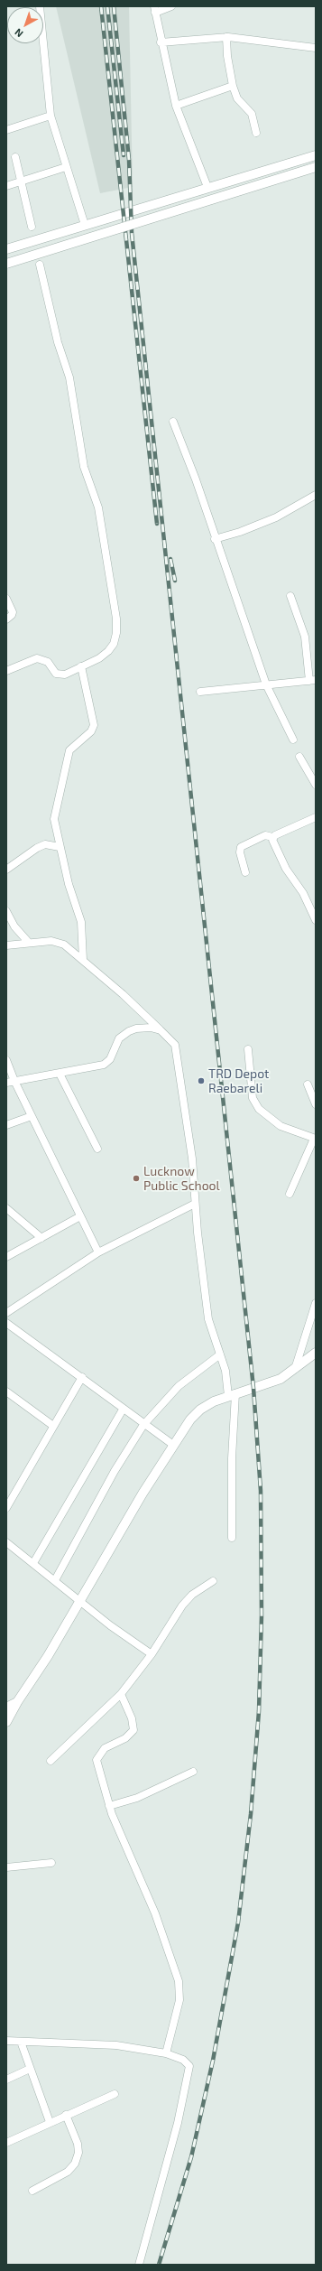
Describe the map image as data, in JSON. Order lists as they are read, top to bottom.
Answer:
{
  "places": ["TRD Depot Raebareli", "Lucknow Public School"],
  "north": "bottom left"
}
